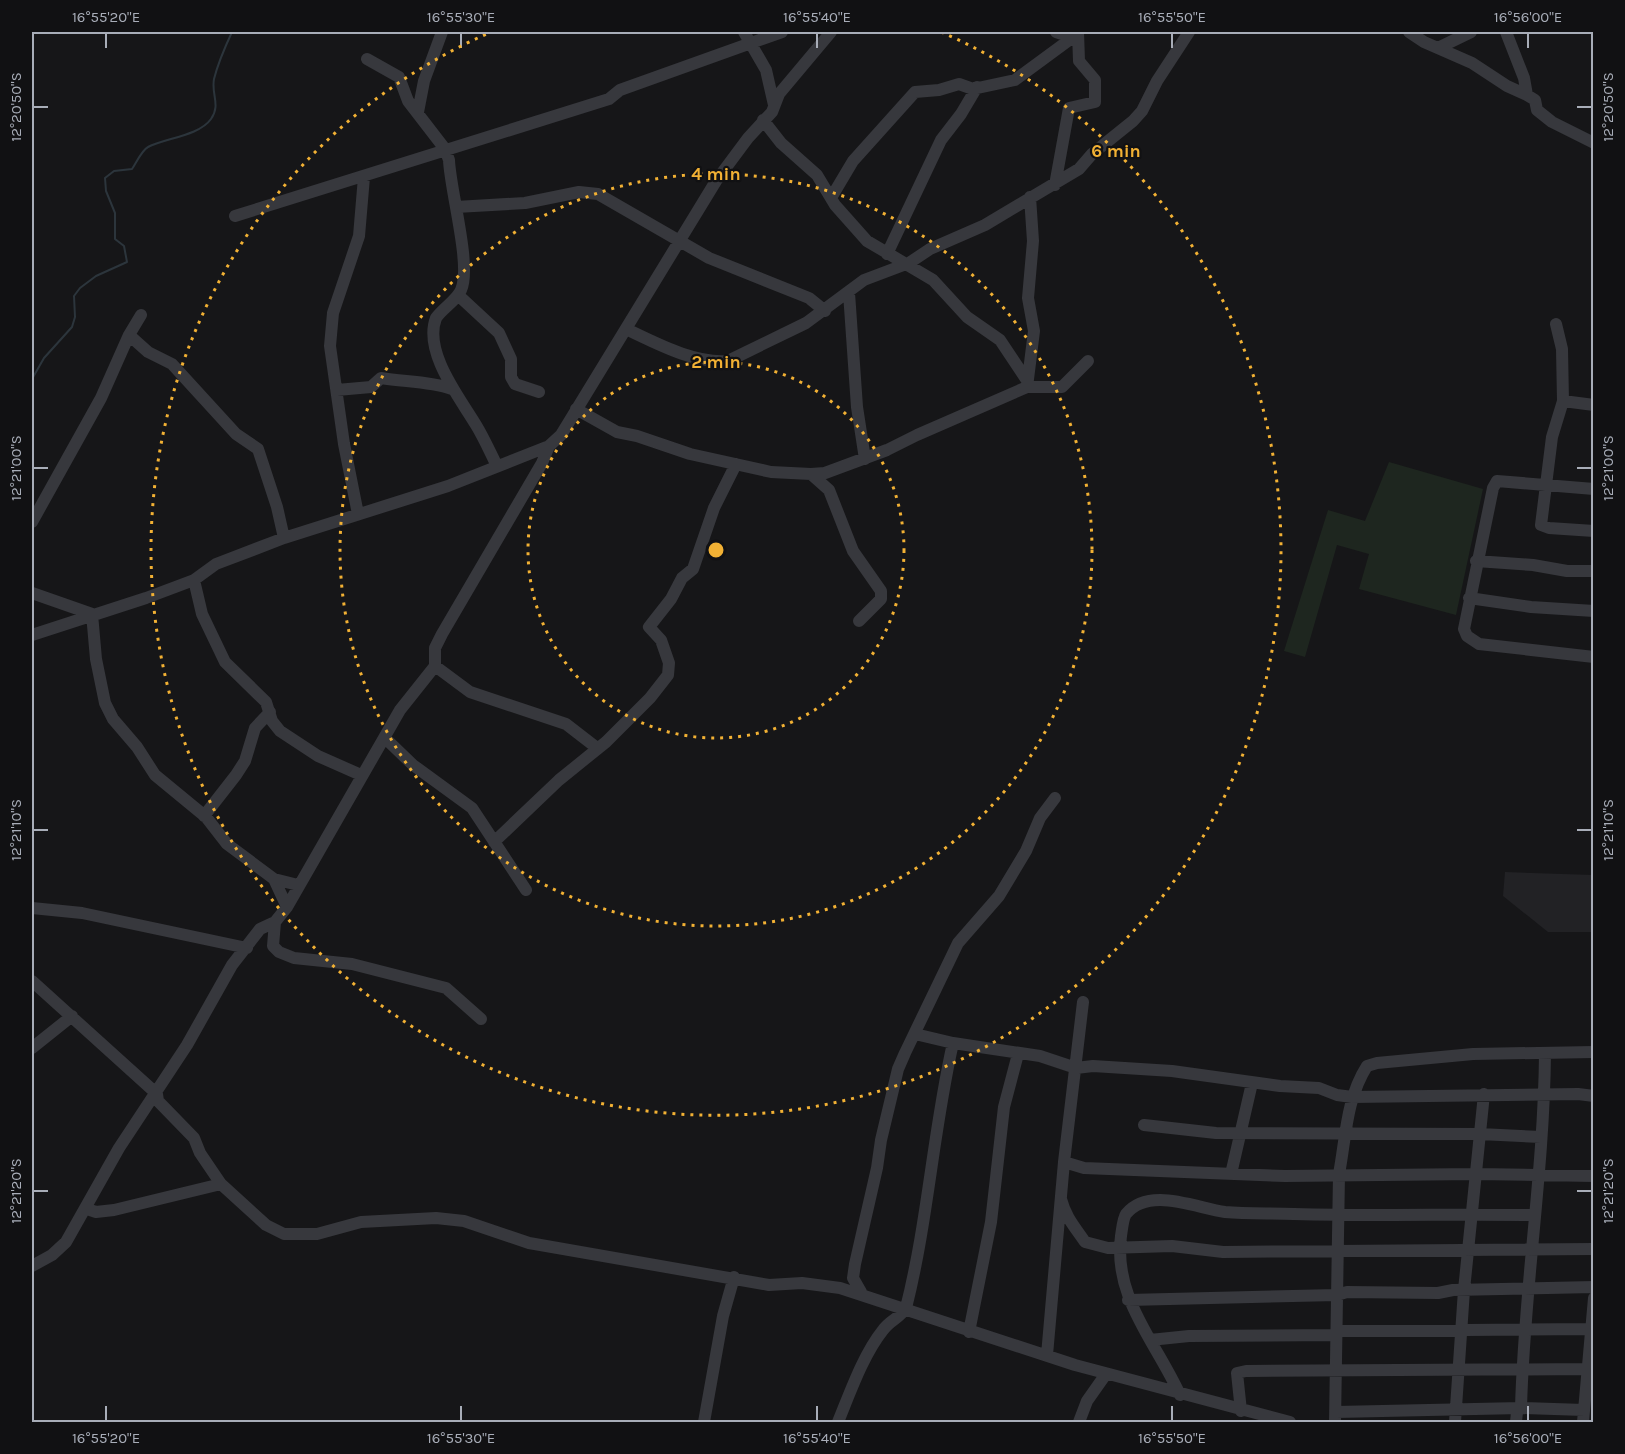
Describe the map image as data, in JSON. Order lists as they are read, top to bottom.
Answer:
{
  "coordinates": [
    "16°55'20\"E",
    "16°55'30\"E",
    "16°55'40\"E",
    "16°55'50\"E",
    "16°56'00\"E",
    "12°20'50\"S",
    "12°21'00\"S",
    "12°21'10\"S",
    "12°21'20\"S"
  ],
  "rings": ["6 min", "4 min", "2 min"]
}
